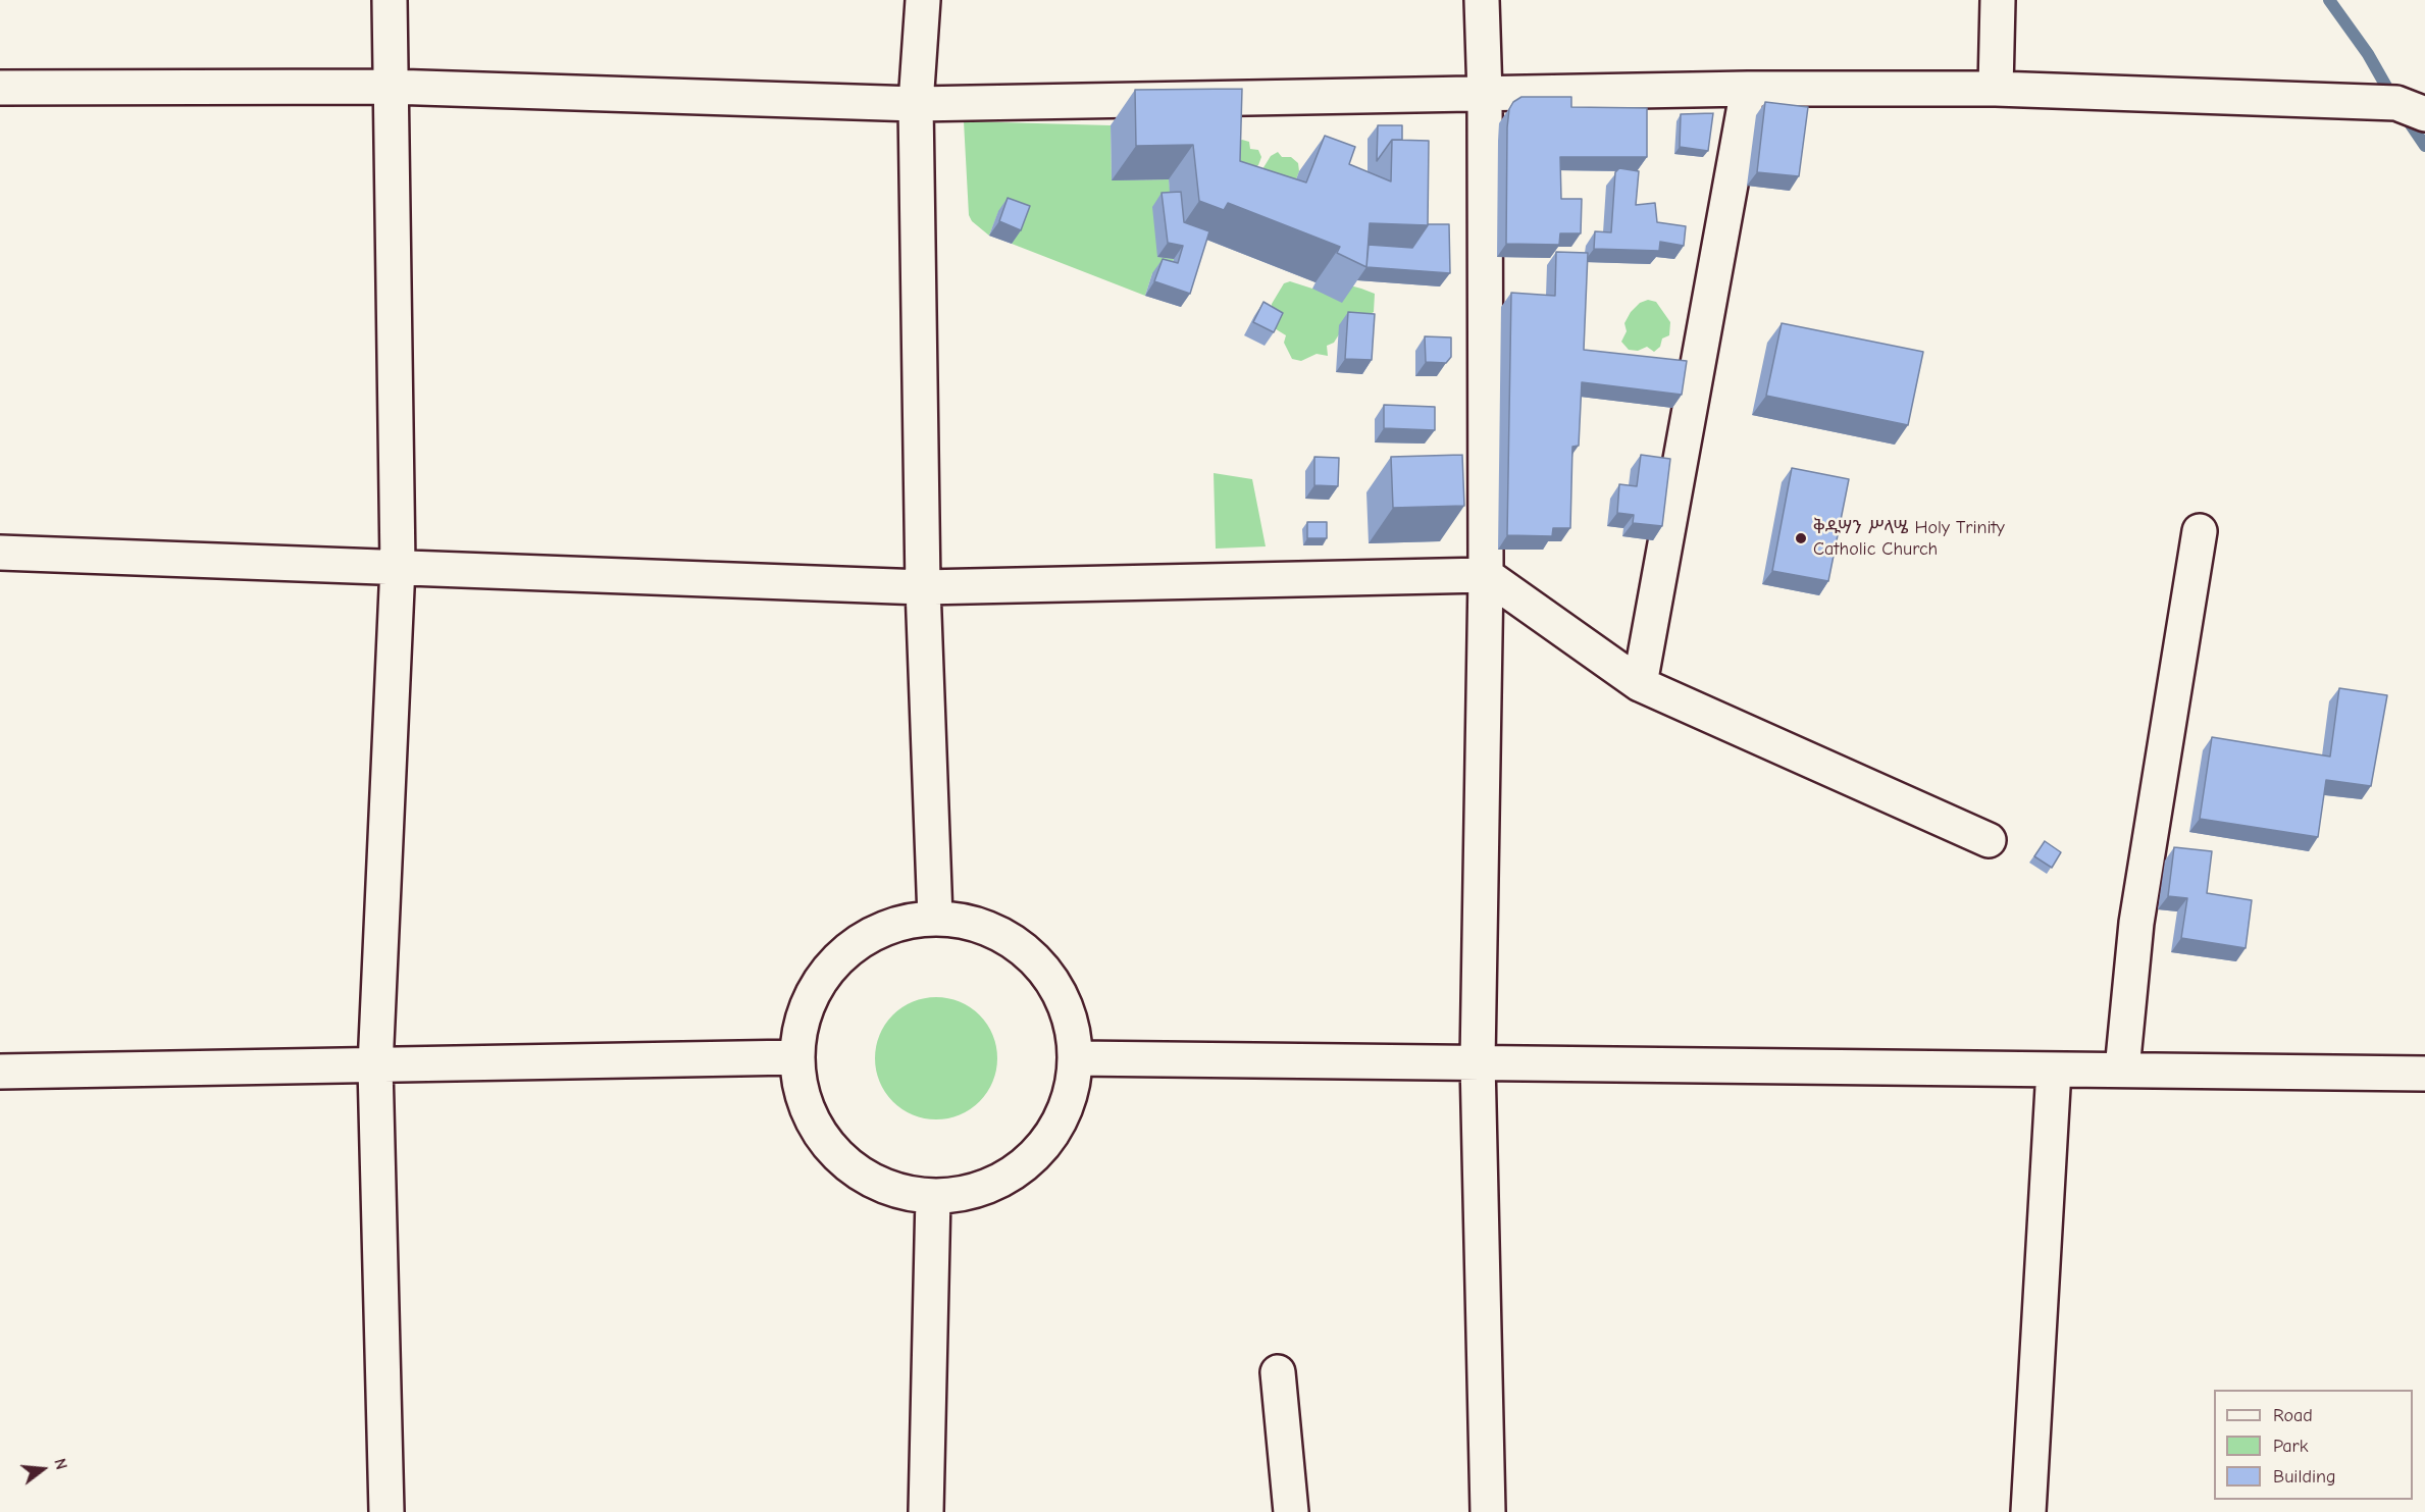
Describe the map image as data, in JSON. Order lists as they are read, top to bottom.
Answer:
{
  "places": ["ቅዱሣን ሥላሤ Holy Trinity Catholic Church"],
  "legend": ["Road", "Park", "Building"],
  "north": "right"
}
